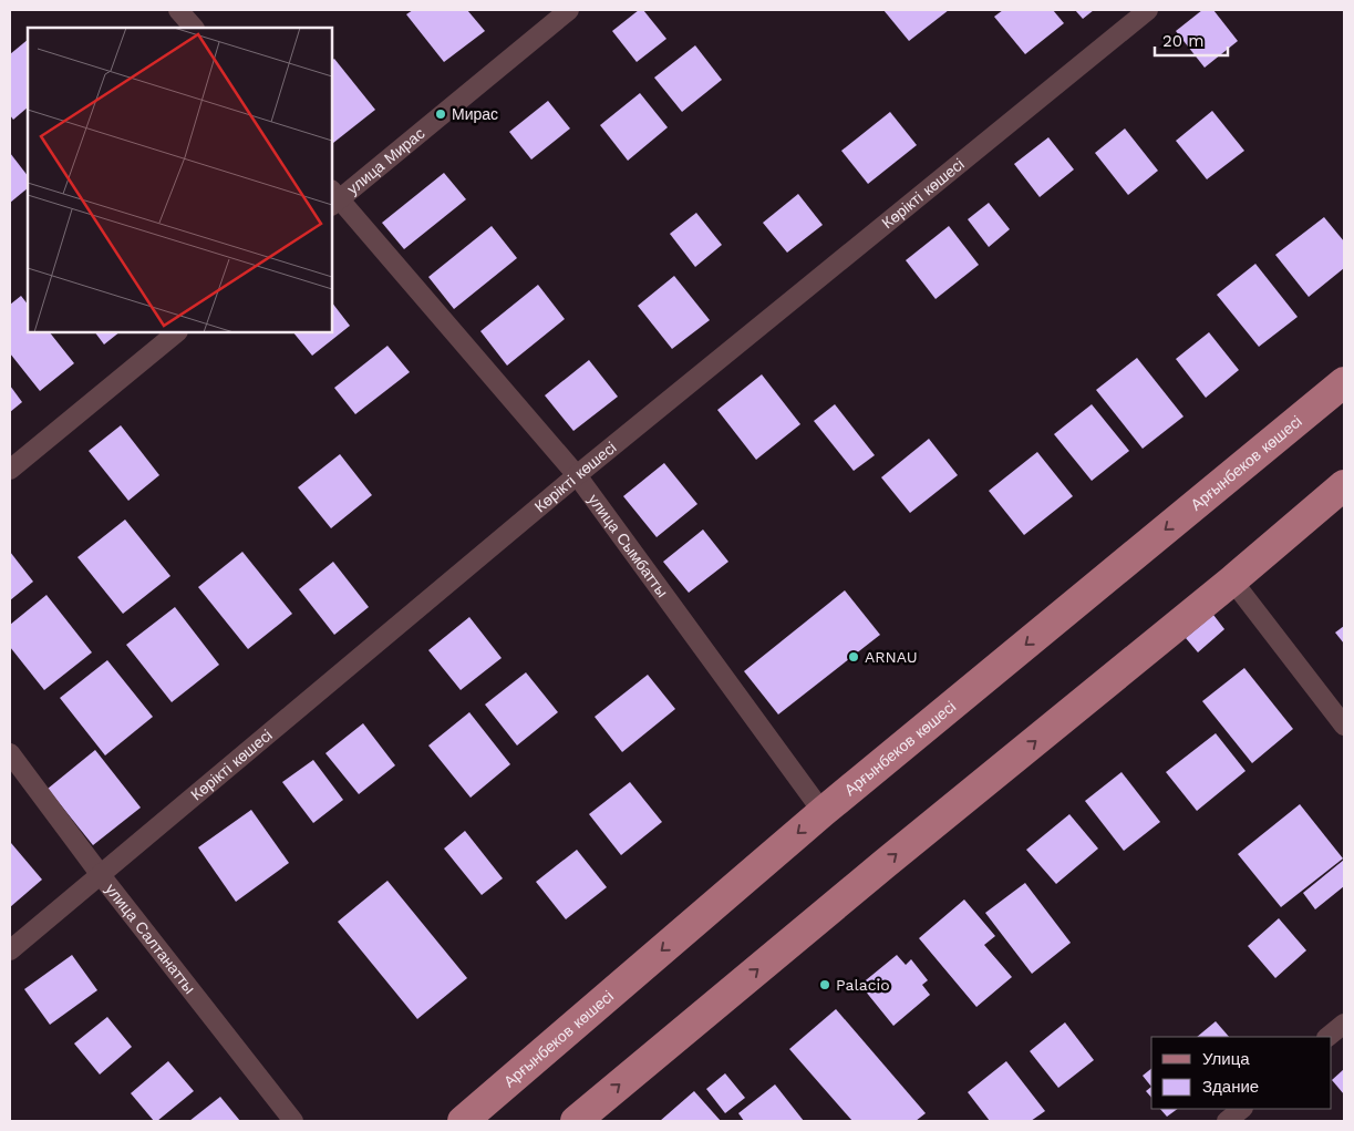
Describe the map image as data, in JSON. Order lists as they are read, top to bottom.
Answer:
{
  "streets": {
    "main road": ["Арғынбеков көшесі"],
    "street": [
      "улица Мирас",
      "Көрікті көшесі",
      "улица Сымбатты",
      "улица Салтанатты"
    ]
  },
  "crossings": [
    ["улица Мирас", "улица Сымбатты"],
    ["Көрікті көшесі", "улица Сымбатты"],
    ["Көрікті көшесі", "улица Салтанатты"],
    ["Арғынбеков көшесі", "улица Сымбатты"]
  ],
  "places": ["Мирас", "ARNAU", "Palacio"],
  "legend": ["Улица", "Здание"],
  "scale_bar": "20 m"
}
